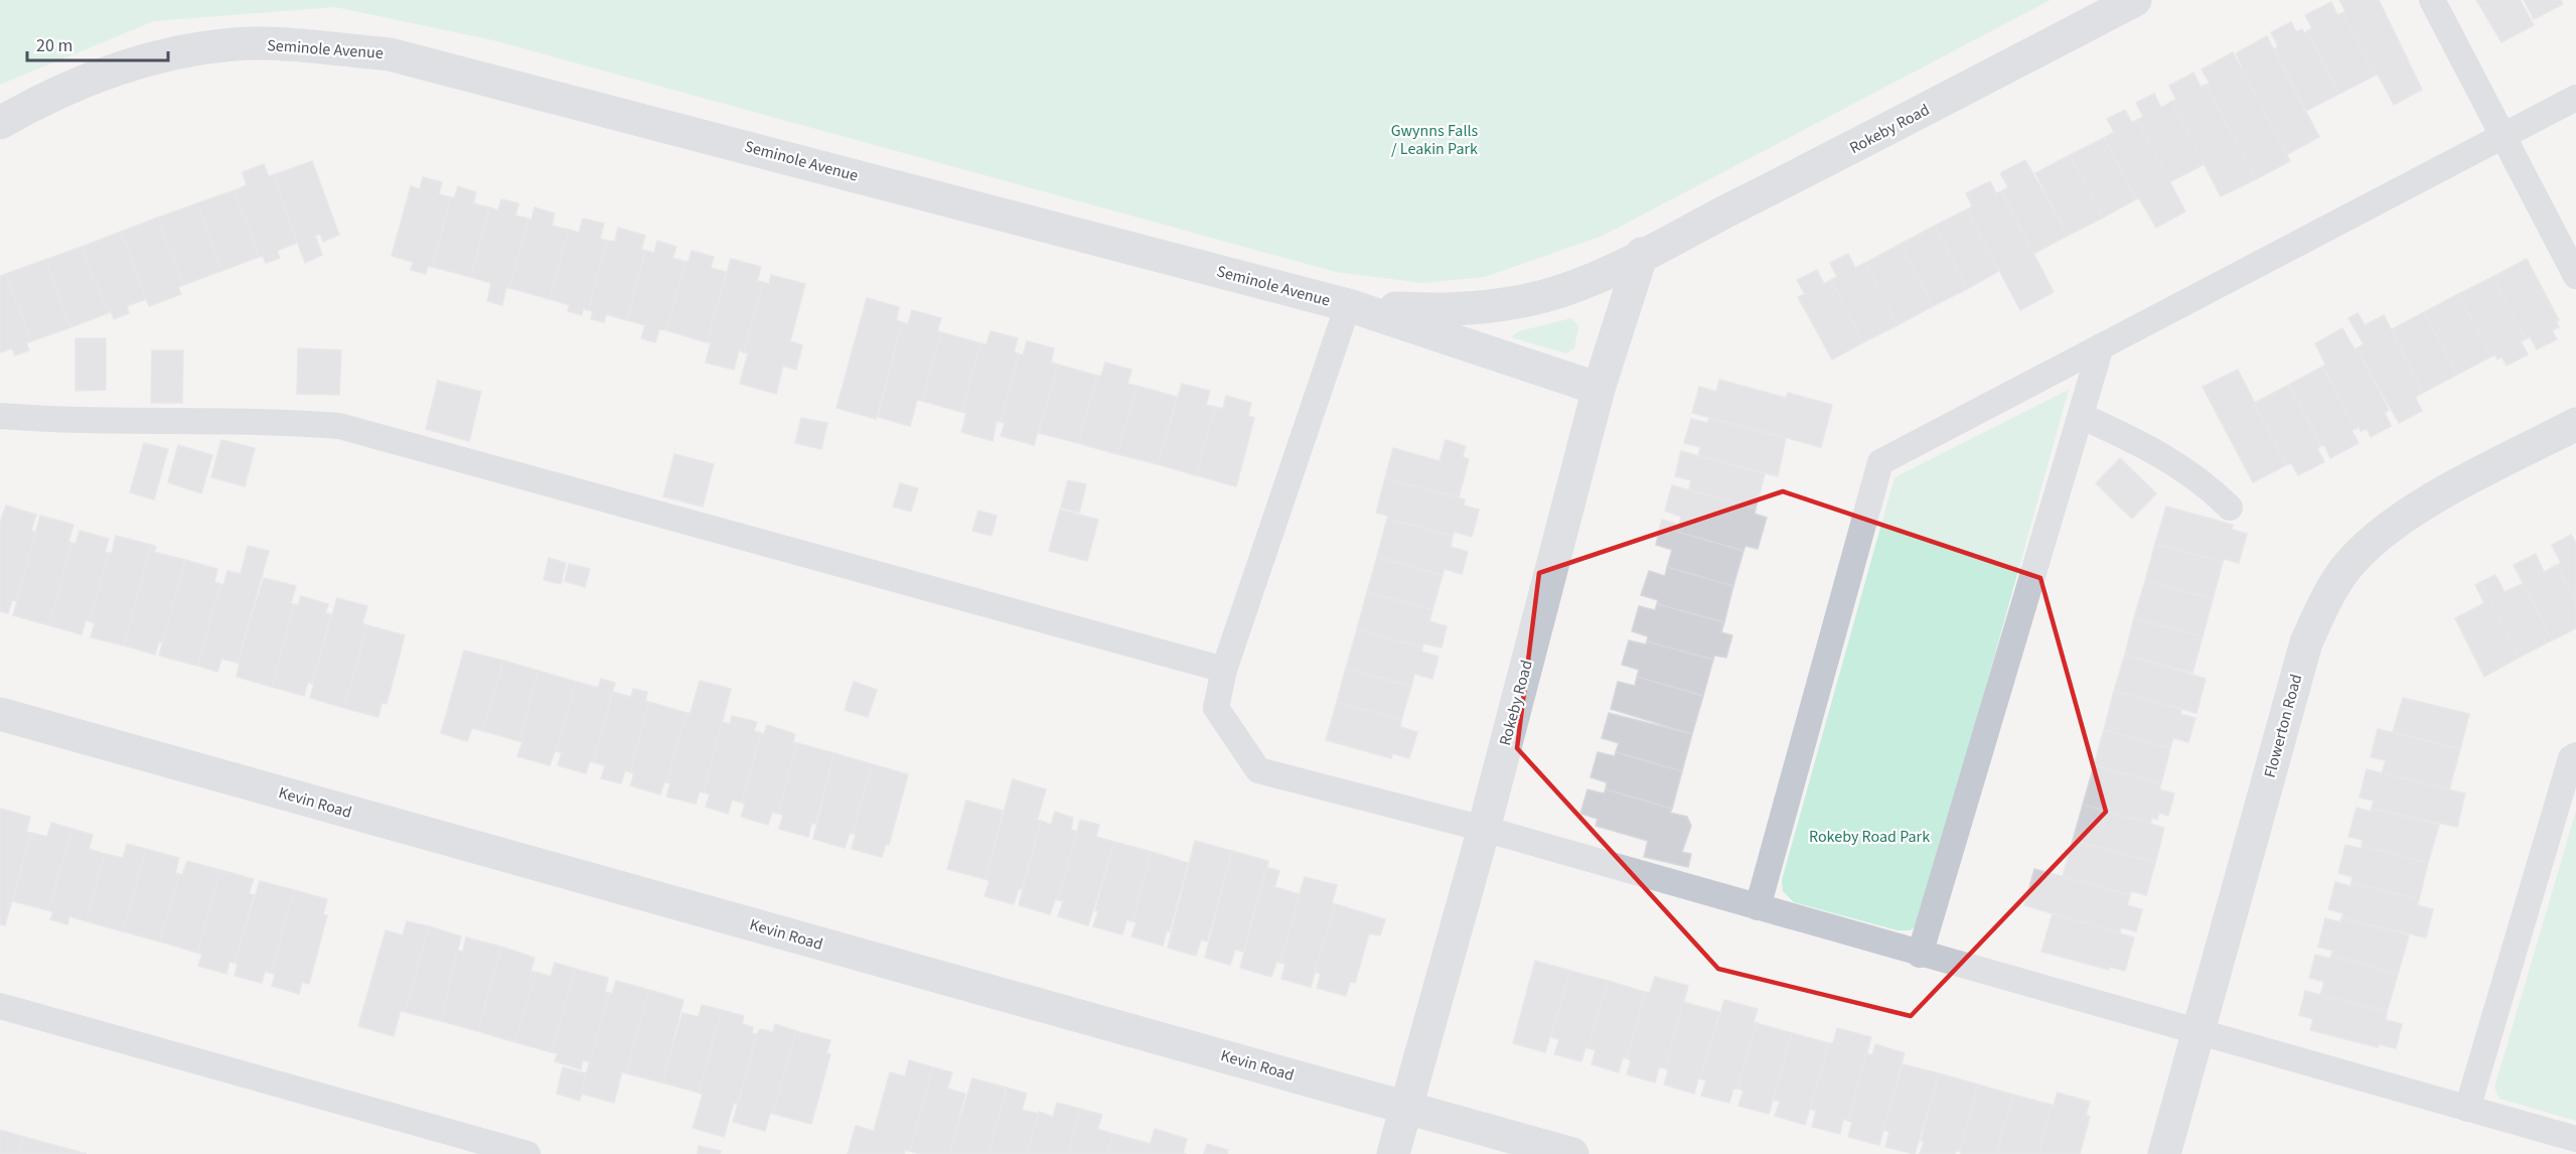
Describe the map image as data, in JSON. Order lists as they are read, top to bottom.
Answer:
{
  "streets": {
    "street": [
      "Seminole Avenue",
      "Rokeby Road",
      "Flowerton Road",
      "Kevin Road"
    ]
  },
  "crossings": [
    ["Seminole Avenue", "Rokeby Road"],
    ["Rokeby Road", "Kevin Road"]
  ],
  "parks": ["Gwynns Falls / Leakin Park", "Rokeby Road Park"],
  "scale_bar": "20 m"
}
